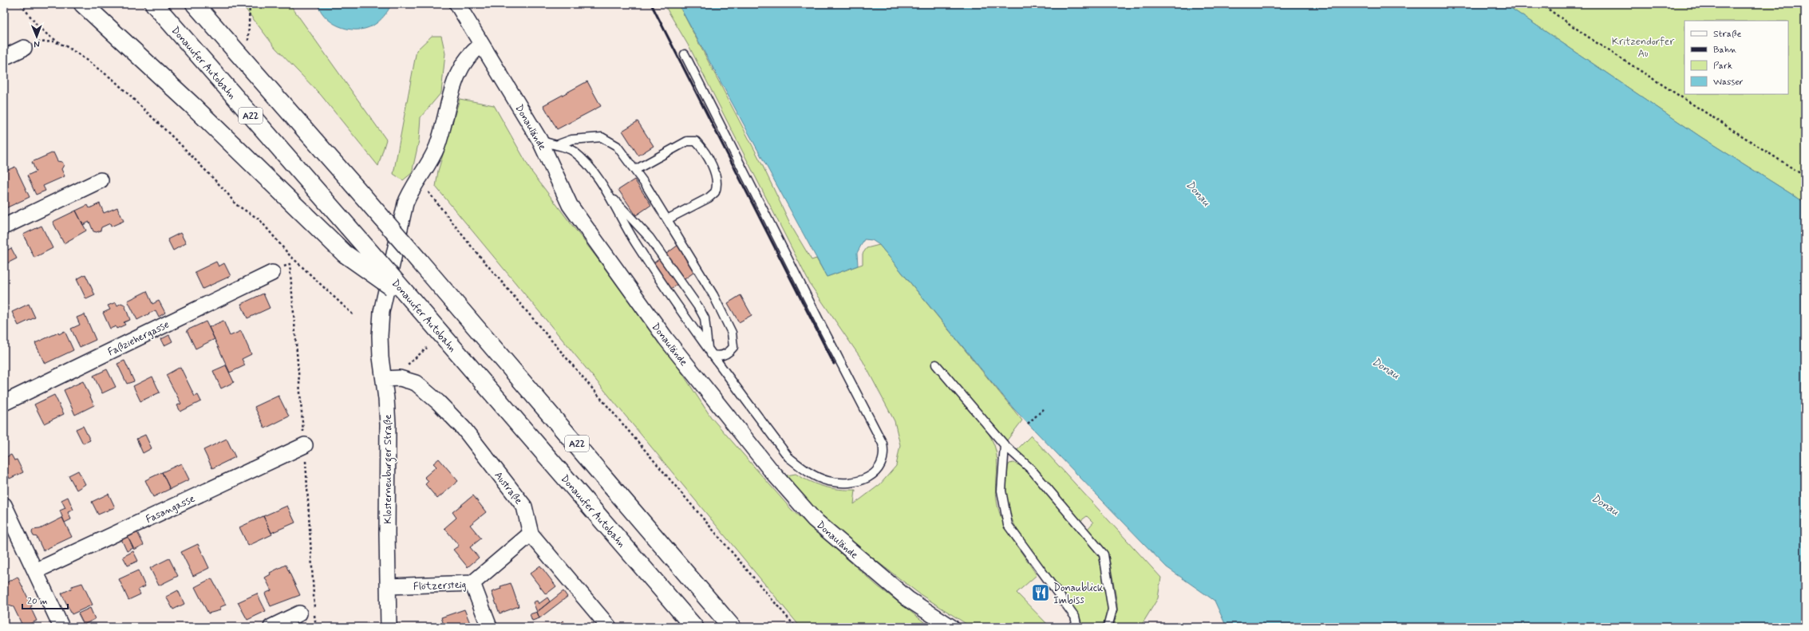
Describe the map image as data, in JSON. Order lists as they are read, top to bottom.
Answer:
{
  "streets": {
    "highway": ["Donauufer Autobahn", "A22"],
    "street": [
      "Donaulände",
      "Faßziehergasse",
      "Klosterneuburger Straße",
      "Austraße",
      "Fasangasse",
      "Flötzersteig"
    ]
  },
  "crossings": [
    ["Donaulände", "Klosterneuburger Straße"],
    ["Klosterneuburger Straße", "Austraße"],
    ["Klosterneuburger Straße", "Flötzersteig"],
    ["Austraße", "Flötzersteig"]
  ],
  "water": ["Donau"],
  "parks": ["Kritzendorfer Au"],
  "places": {
    "restaurant": ["Donaublick Imbiss"]
  },
  "legend": [
    "Straße",
    "Bahn",
    "Park",
    "Wasser"
  ],
  "scale_bar": "20 m",
  "north": "bottom"
}
